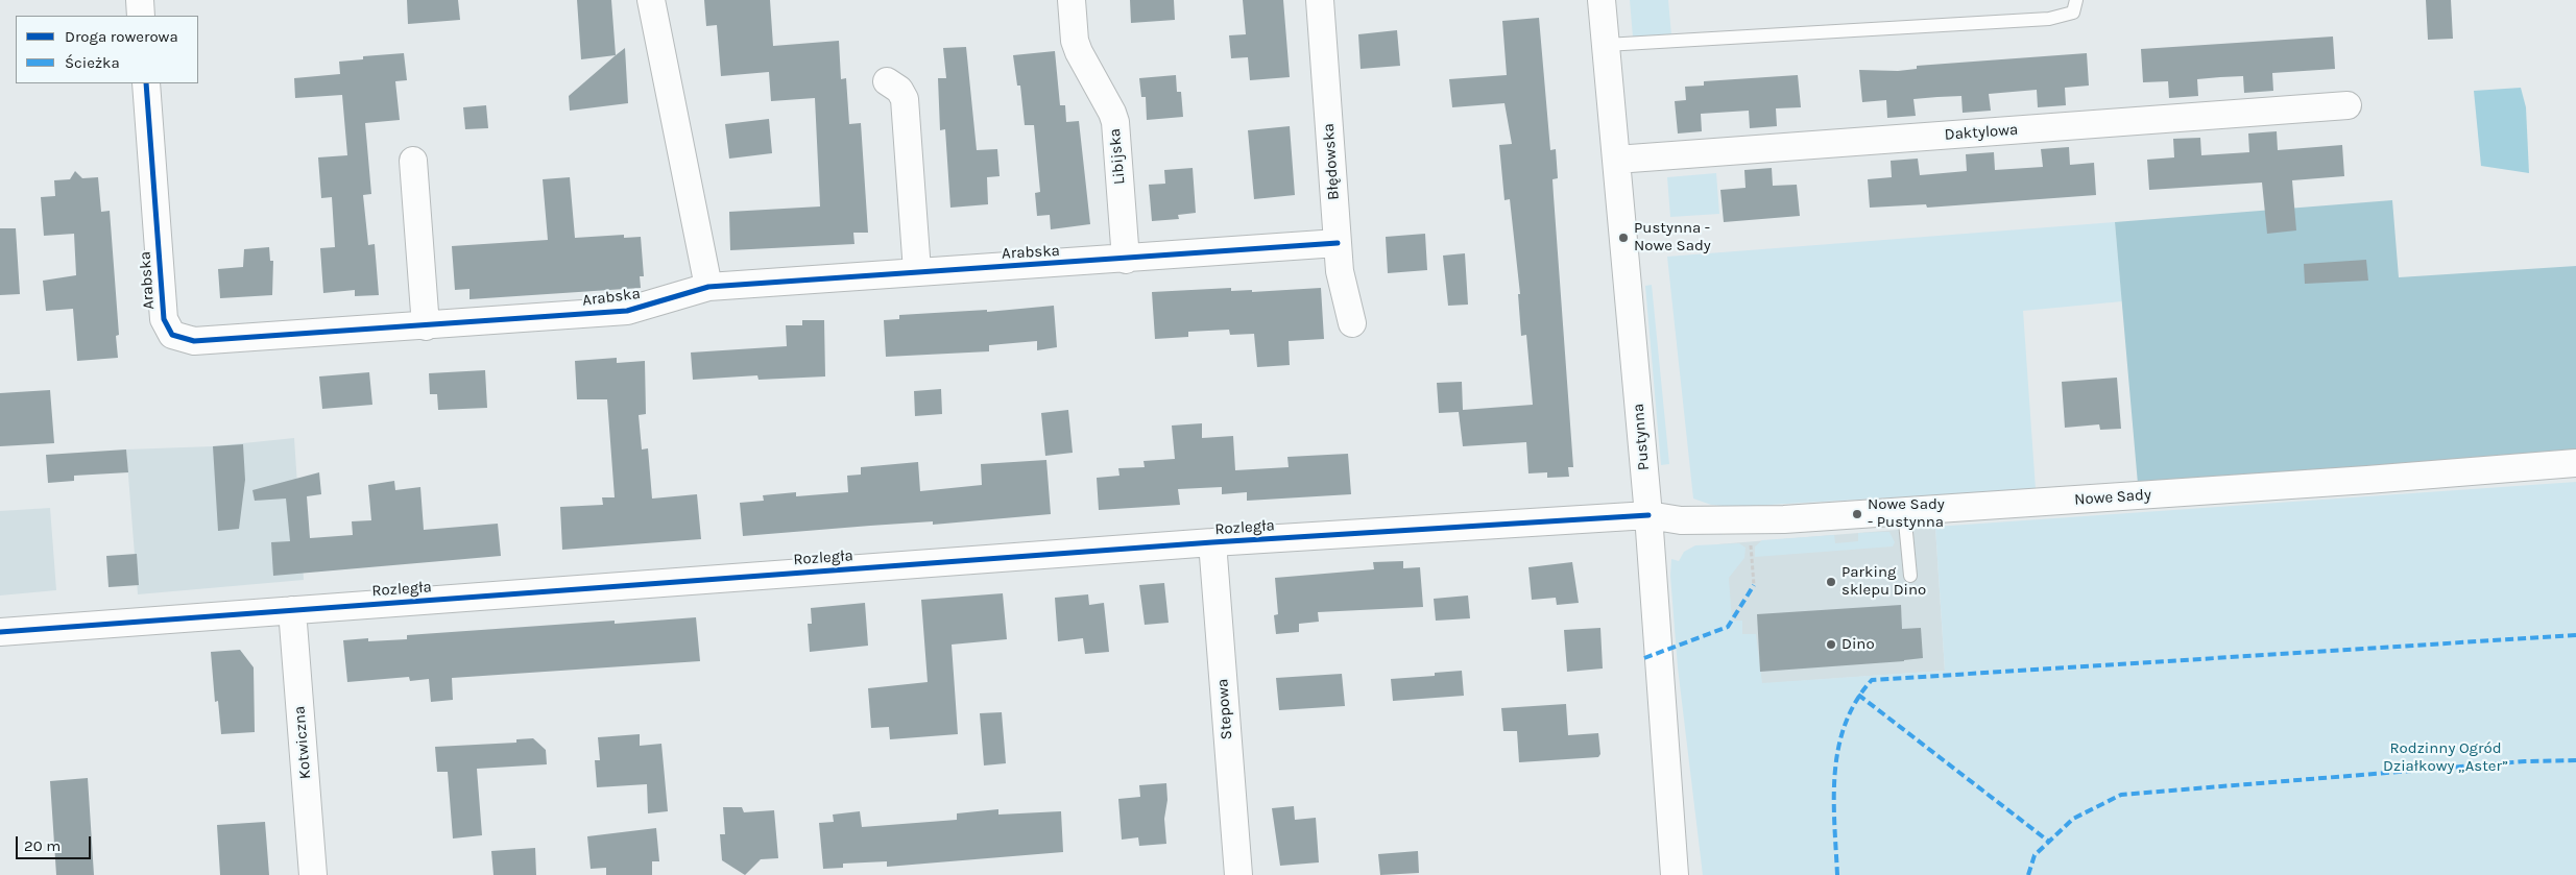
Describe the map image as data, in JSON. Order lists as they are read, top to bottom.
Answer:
{
  "streets": {
    "street": [
      "Daktylowa",
      "Libijska",
      "Błędowska",
      "Arabska",
      "Pustynna",
      "Nowe Sady",
      "Rozległa",
      "Stepowa",
      "Kotwiczna"
    ]
  },
  "crossings": [
    ["Daktylowa", "Pustynna"],
    ["Libijska", "Arabska"],
    ["Błędowska", "Arabska"],
    ["Pustynna", "Nowe Sady"],
    ["Pustynna", "Rozległa"],
    ["Nowe Sady", "Rozległa"],
    ["Rozległa", "Stepowa"],
    ["Rozległa", "Kotwiczna"]
  ],
  "parks": ["Rodzinny Ogród Działkowy „Aster”"],
  "places": [
    "Pustynna - Nowe Sady",
    "Nowe Sady - Pustynna",
    "Parking sklepu Dino",
    "Dino"
  ],
  "legend": ["Droga rowerowa", "Ścieżka"],
  "scale_bar": "20 m"
}
